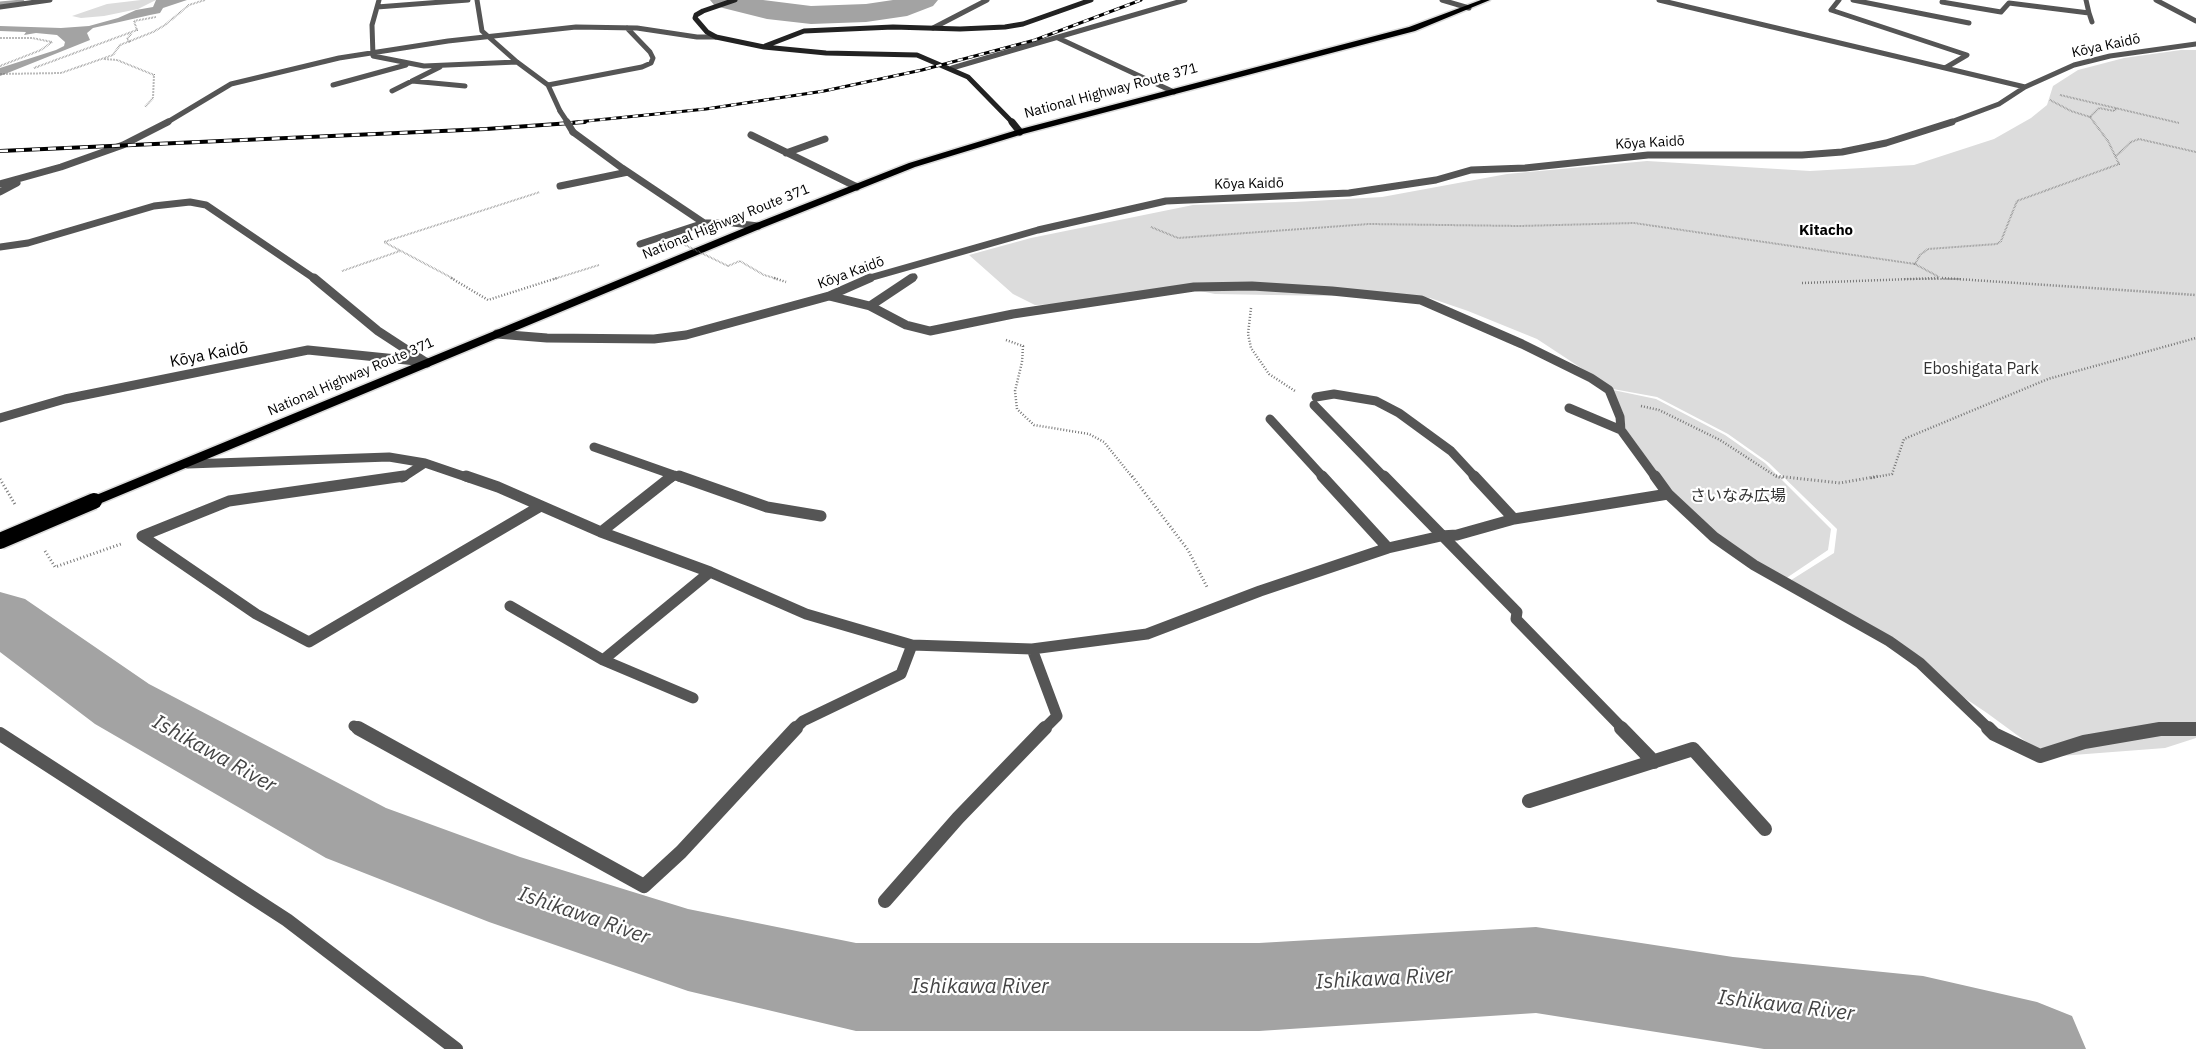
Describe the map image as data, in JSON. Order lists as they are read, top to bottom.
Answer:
{
  "streets": {
    "highway": ["National Highway Route 371"],
    "street": ["Kōya Kaidō"]
  },
  "crossings": [
    ["Kōya Kaidō", "National Highway Route 371"]
  ],
  "districts": ["Kitacho"],
  "water": ["Ishikawa River"],
  "parks": ["Eboshigata Park", "さいなみ広場"]
}
